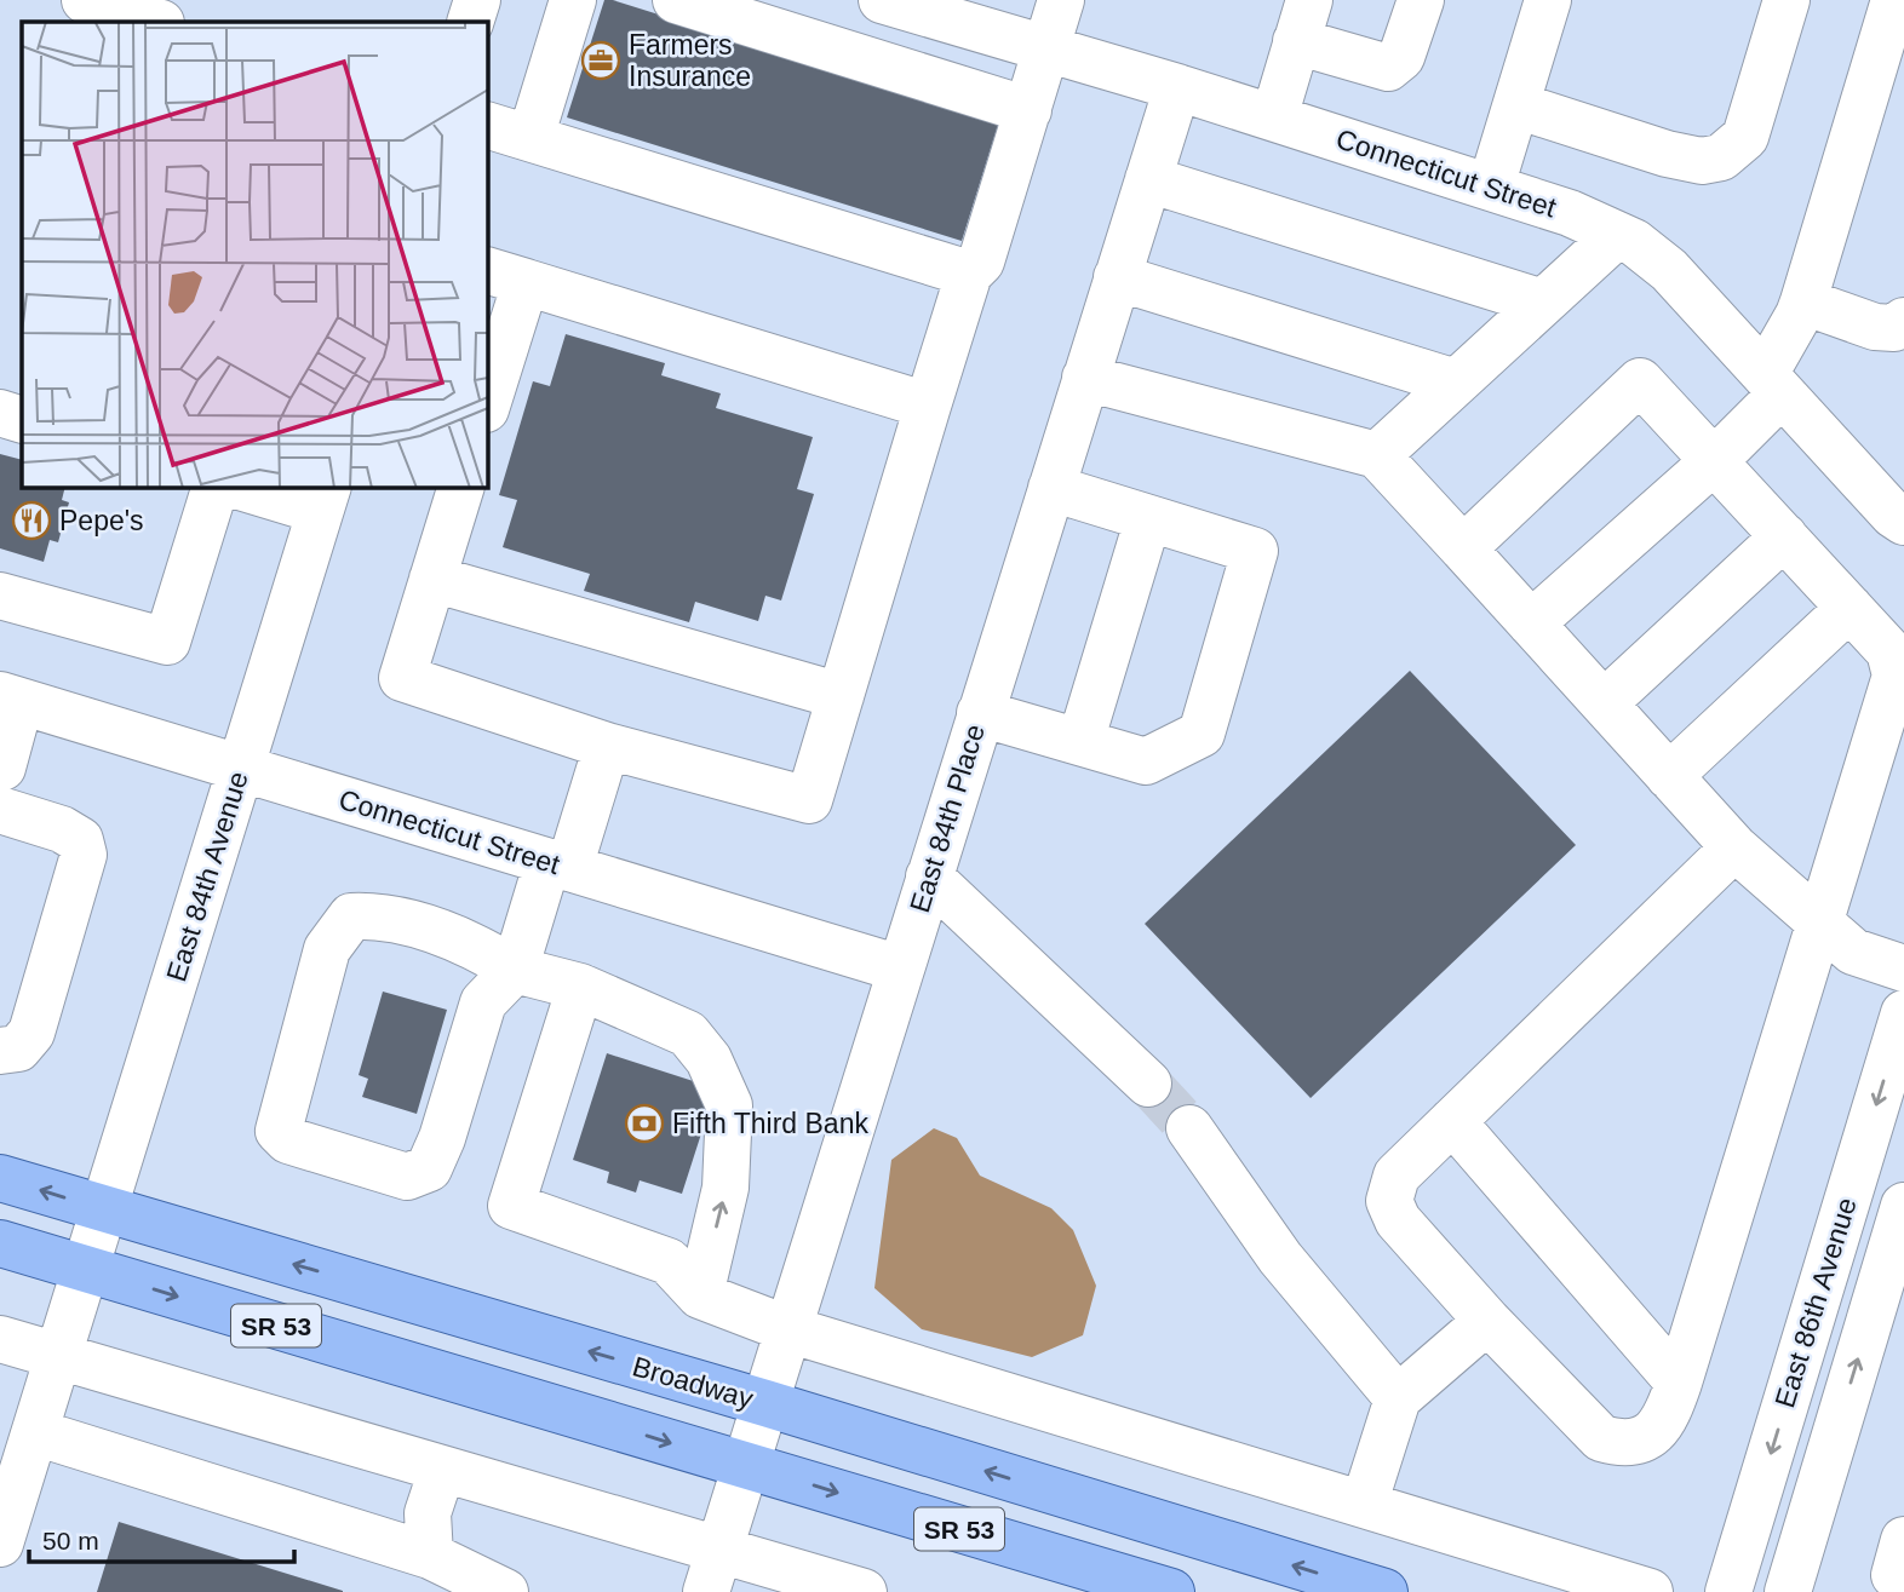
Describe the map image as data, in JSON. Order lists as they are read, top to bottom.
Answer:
{
  "streets": {
    "main road": ["SR 53", "Broadway"],
    "street": [
      "Connecticut Street",
      "East 84th Place",
      "East 84th Avenue",
      "East 86th Avenue"
    ]
  },
  "crossings": [
    ["Connecticut Street", "East 84th Place"],
    ["Connecticut Street", "East 84th Avenue"],
    ["East 84th Place", "SR 53"],
    ["East 84th Place", "Broadway"],
    ["East 84th Avenue", "SR 53"],
    ["East 84th Avenue", "Broadway"]
  ],
  "places": {
    "office": ["Farmers Insurance"],
    "restaurant": ["Pepe's"],
    "bank": ["Fifth Third Bank"]
  },
  "scale_bar": "50 m"
}
